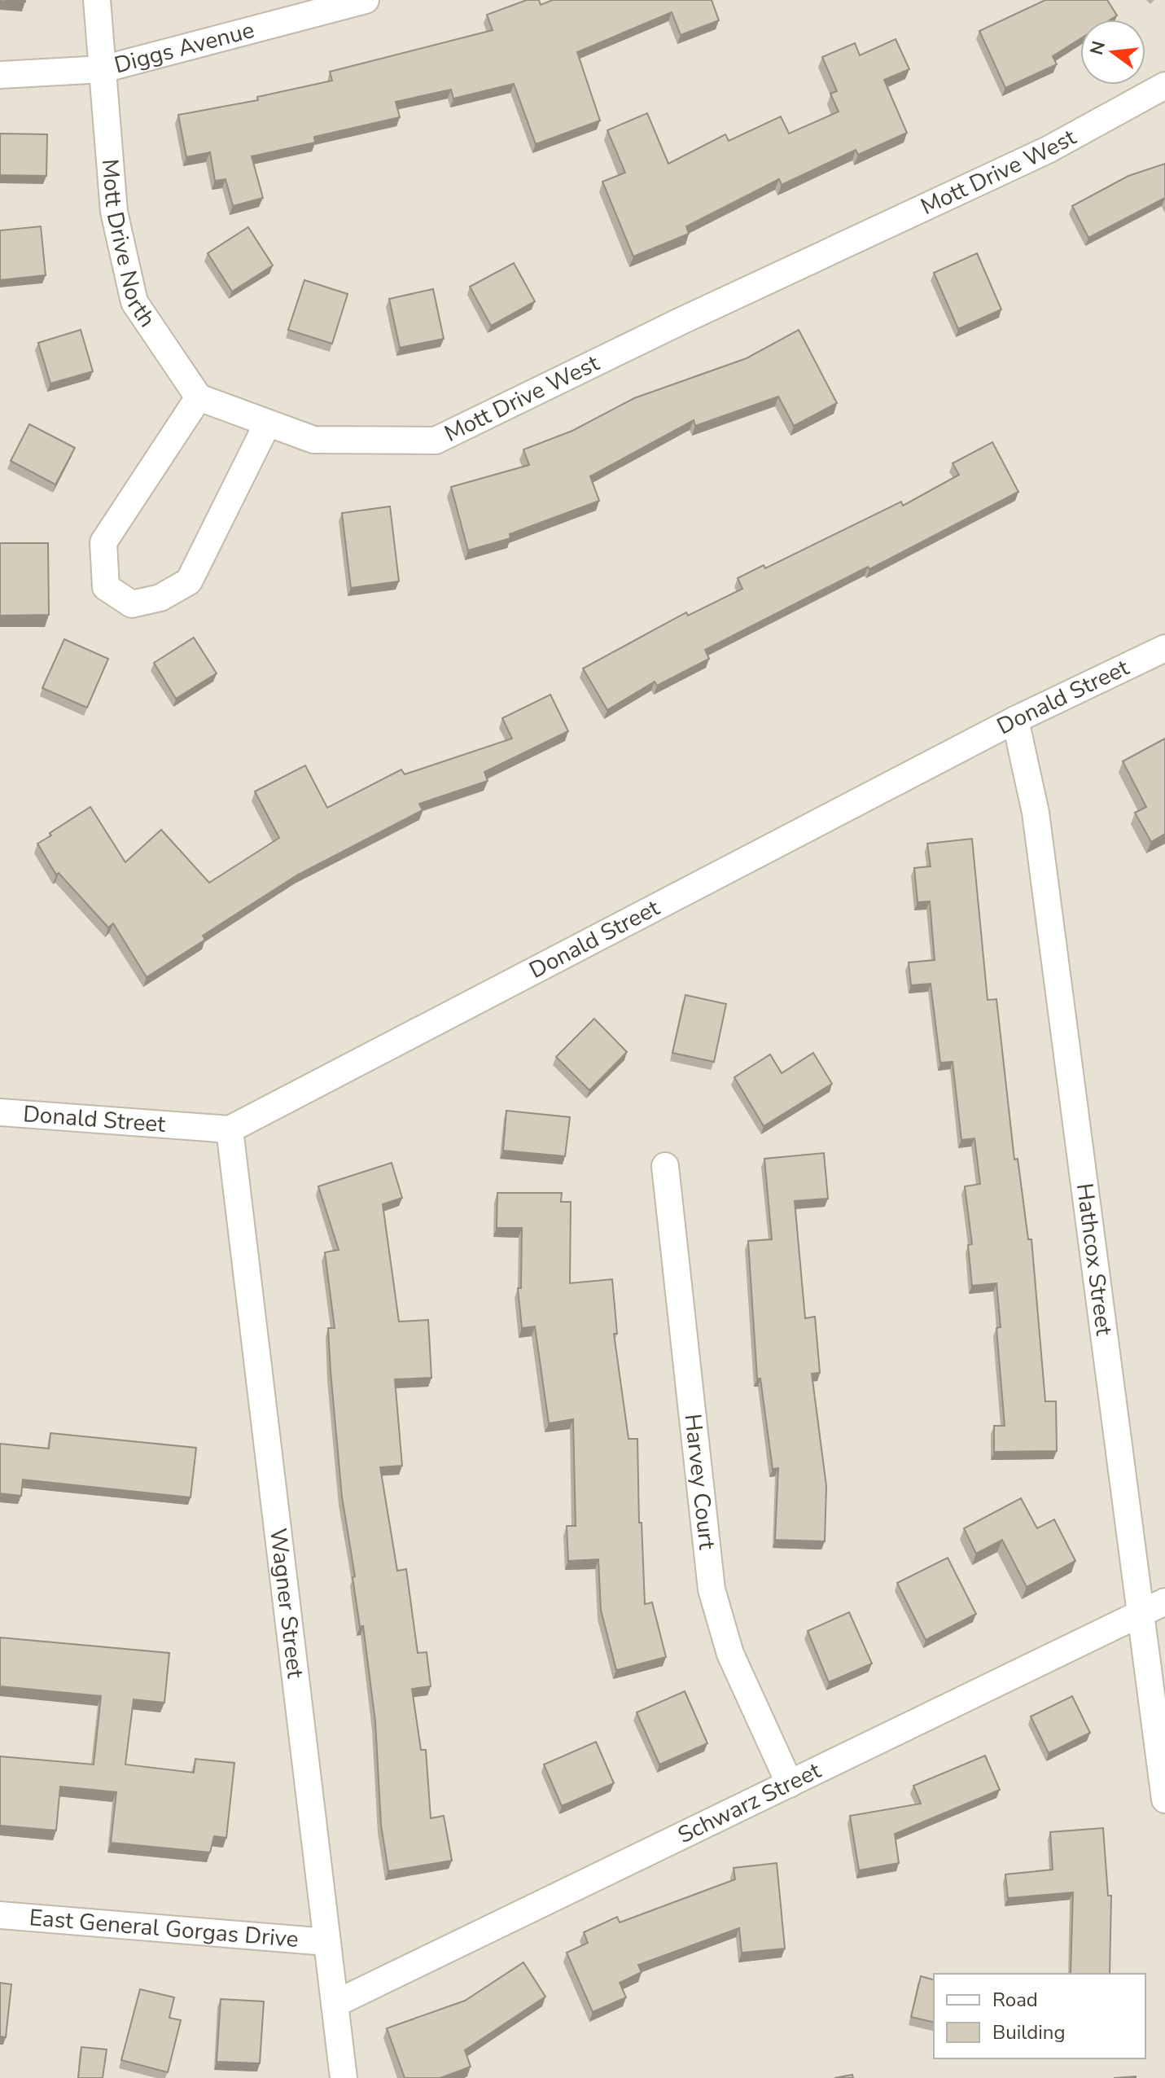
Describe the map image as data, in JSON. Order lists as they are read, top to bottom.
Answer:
{
  "streets": {
    "street": [
      "Diggs Avenue",
      "Mott Drive West",
      "Mott Drive North",
      "Donald Street",
      "Hathcox Street",
      "Harvey Court",
      "Wagner Street",
      "Schwarz Street",
      "East General Gorgas Drive"
    ]
  },
  "crossings": [
    ["Diggs Avenue", "Mott Drive North"],
    ["Donald Street", "Hathcox Street"],
    ["Donald Street", "Wagner Street"],
    ["Hathcox Street", "Schwarz Street"],
    ["Harvey Court", "Schwarz Street"],
    ["Wagner Street", "Schwarz Street"],
    ["Wagner Street", "East General Gorgas Drive"]
  ],
  "legend": ["Road", "Building"],
  "north": "left"
}
